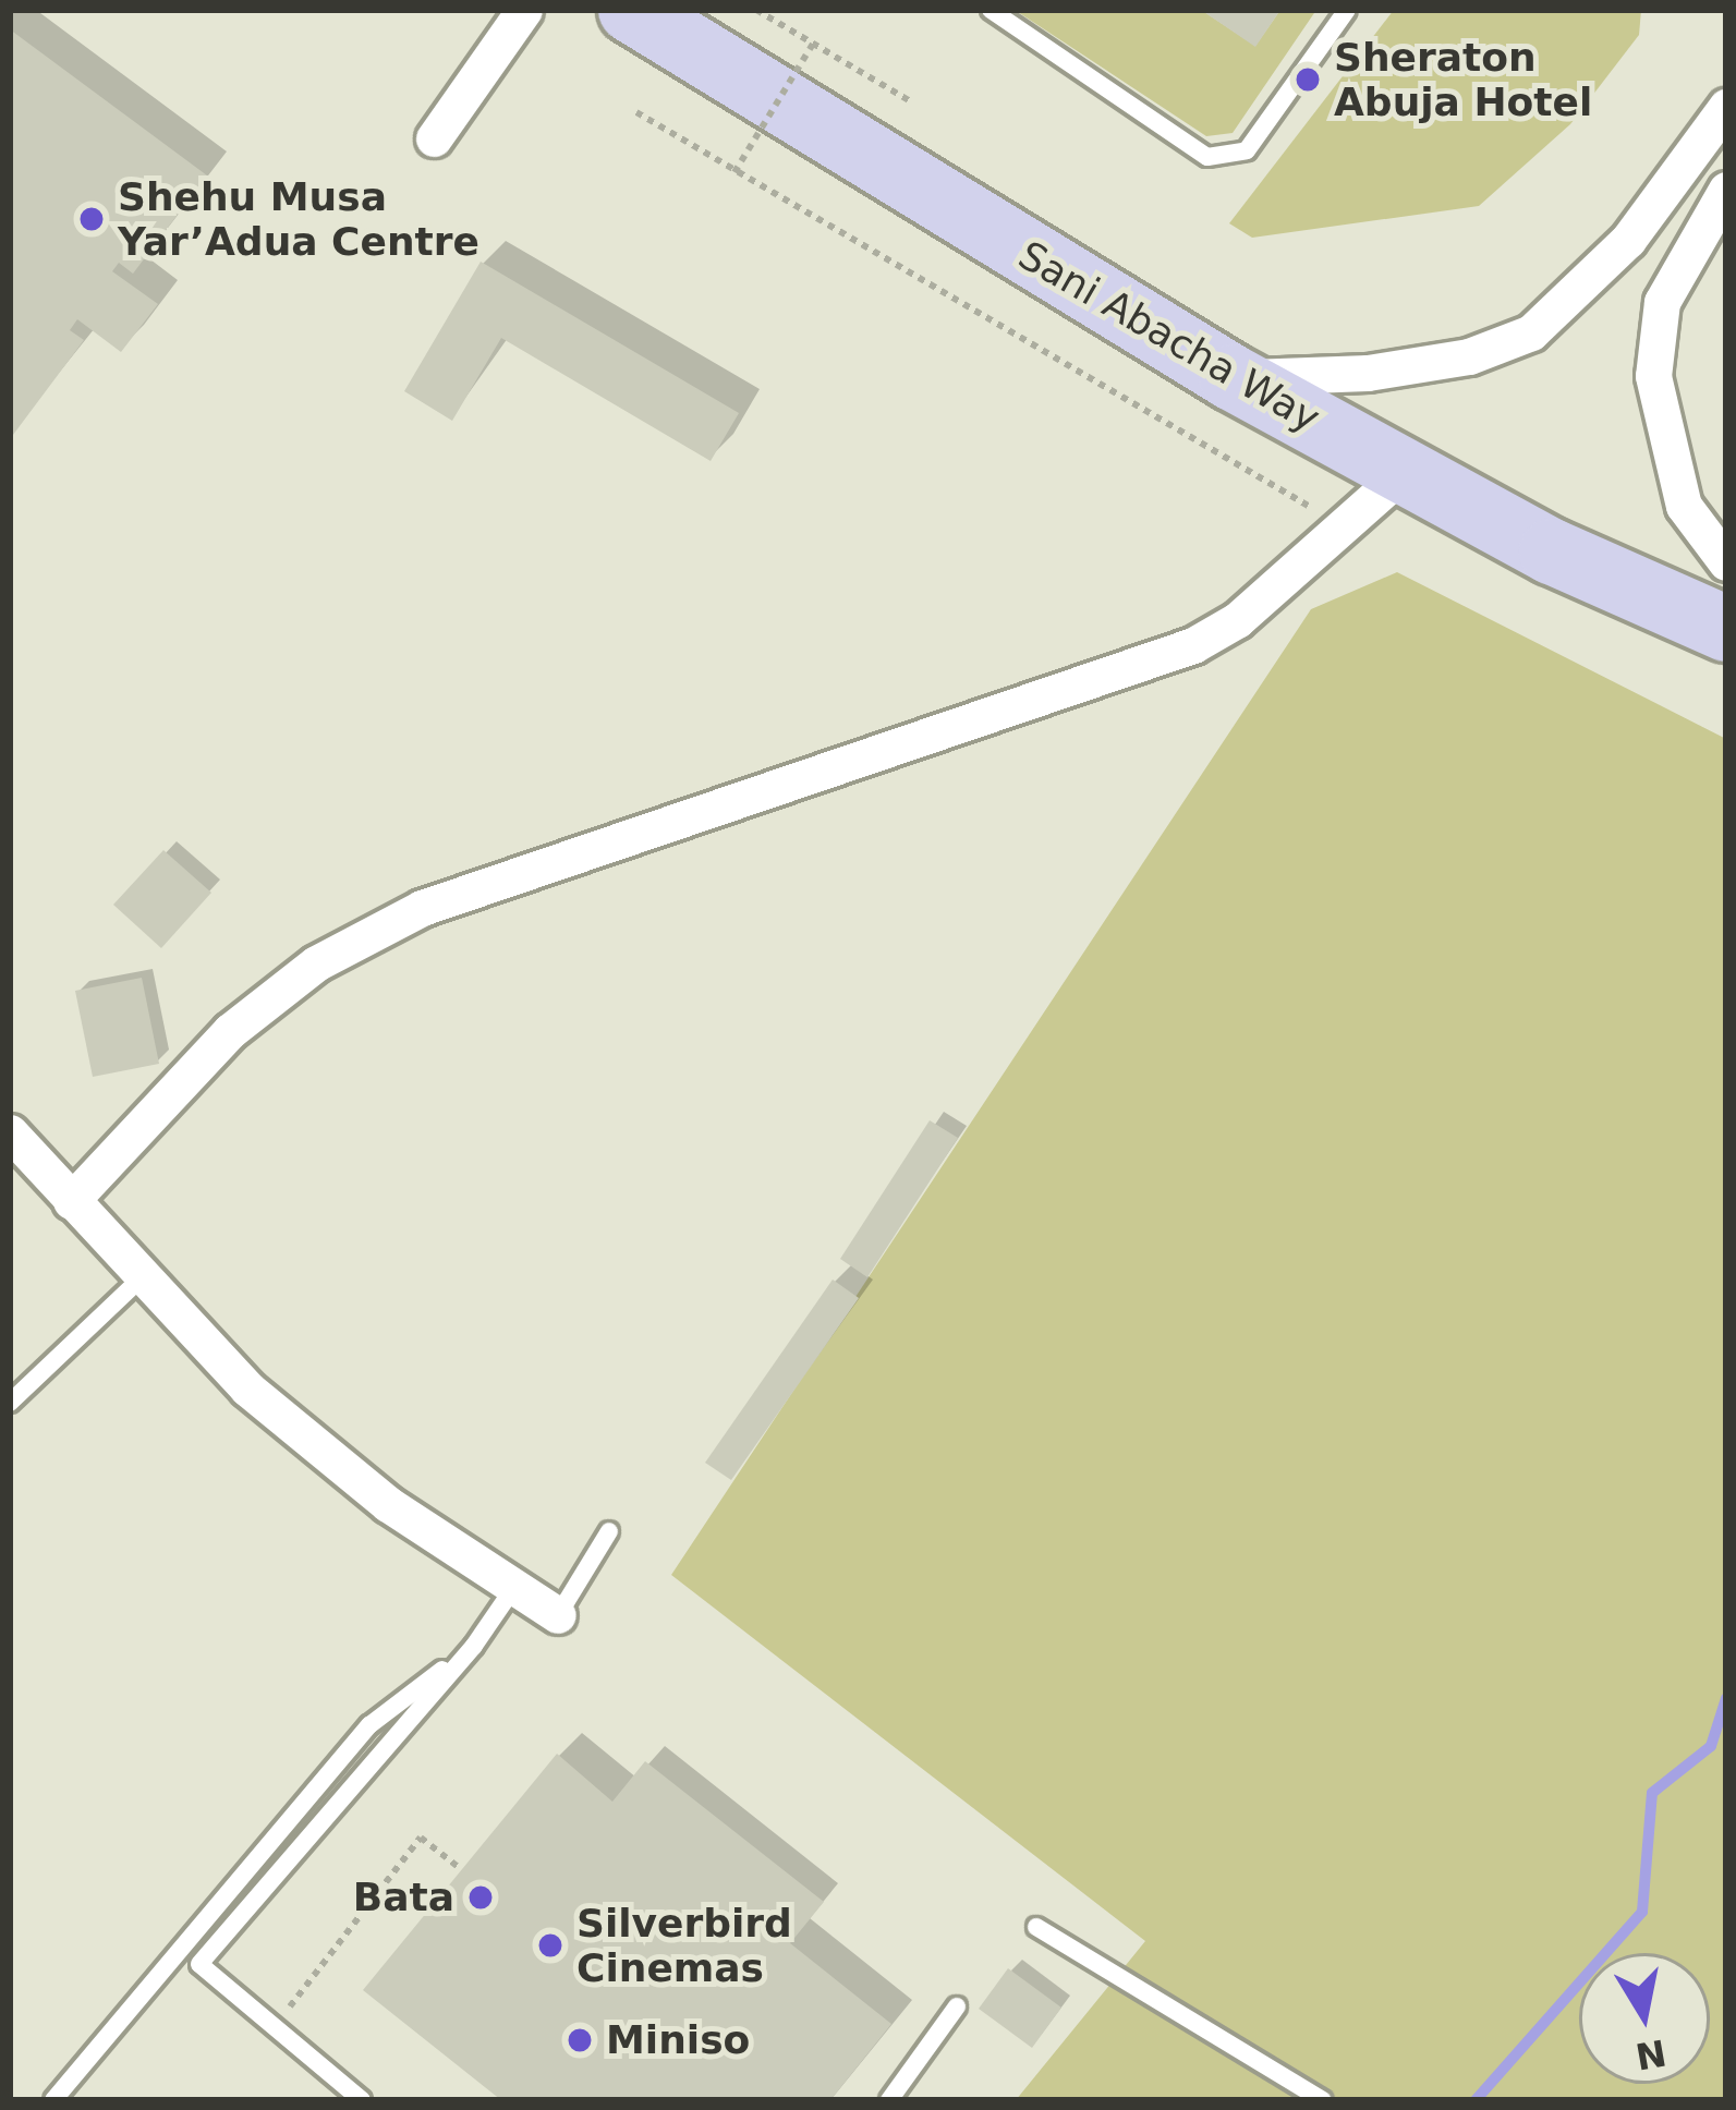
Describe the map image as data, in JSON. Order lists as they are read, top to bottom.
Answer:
{
  "streets": {
    "highway": ["Sani Abacha Way"]
  },
  "places": [
    "Sheraton Abuja Hotel",
    "Shehu Musa Yar’Adua Centre",
    "Bata",
    "Silverbird Cinemas",
    "Miniso"
  ],
  "north": "bottom"
}
